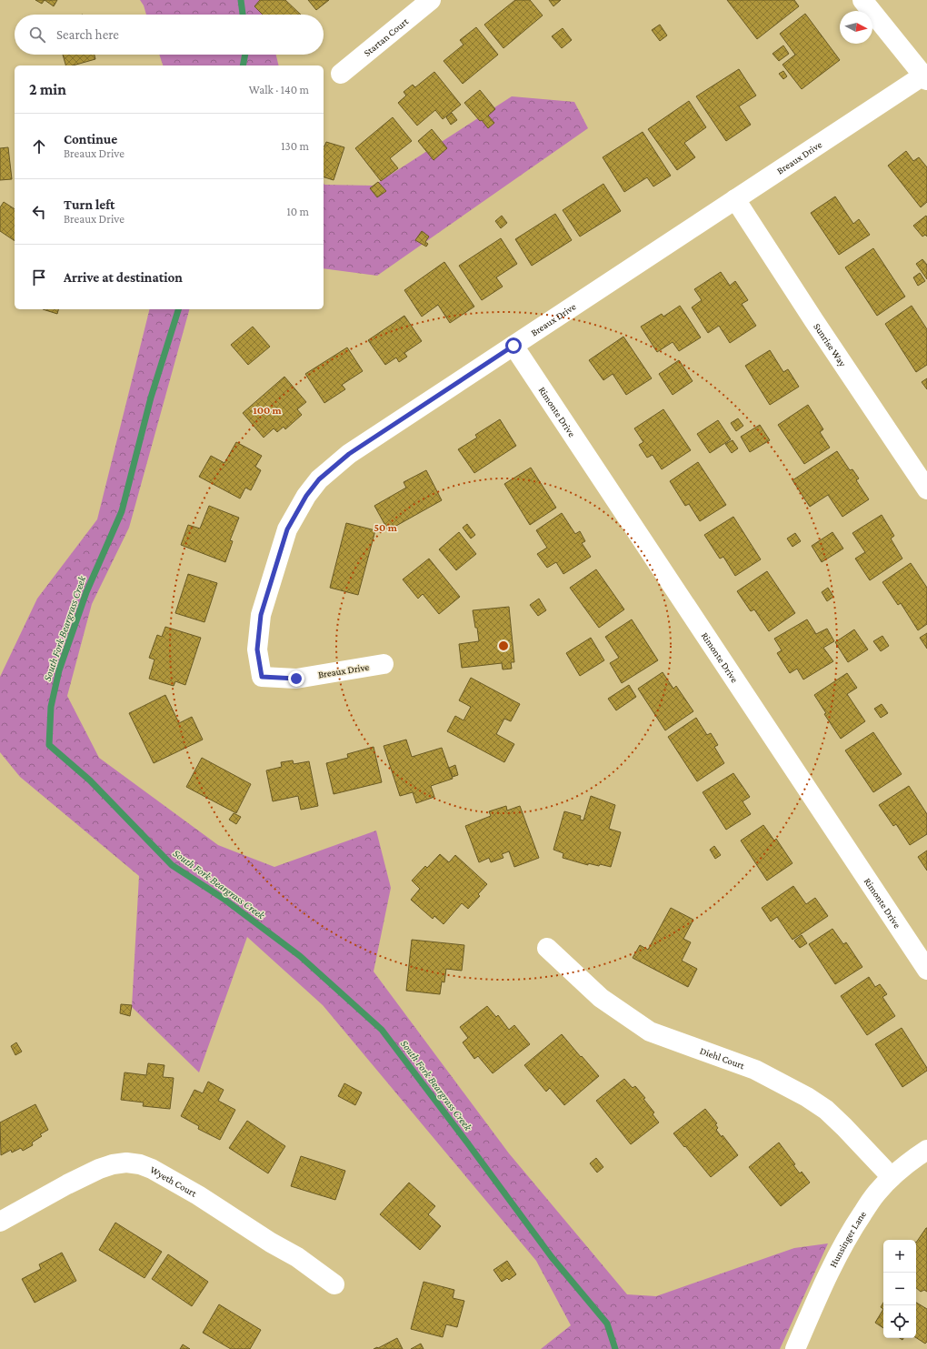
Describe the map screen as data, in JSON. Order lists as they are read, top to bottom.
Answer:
{
  "streets": {
    "street": [
      "Startan Court",
      "Breaux Drive",
      "Sunrise Way",
      "Rimonte Drive",
      "Diehl Court",
      "Wyeth Court",
      "Hunsinger Lane"
    ]
  },
  "crossings": [
    ["Breaux Drive", "Sunrise Way"],
    ["Breaux Drive", "Rimonte Drive"],
    ["Diehl Court", "Hunsinger Lane"]
  ],
  "water": ["South Fork Beargrass Creek"],
  "north": "right",
  "page": {
    "search": "Search here",
    "heading": ["2 min", "Walk · 140 m"],
    "list": [
      ["Continue", "Breaux Drive", "130 m"],
      ["Turn left", "Breaux Drive", "10 m"],
      "Arrive at destination"
    ],
    "map_buttons": ["+", "−"]
  },
  "rings": ["100 m", "50 m"]
}
